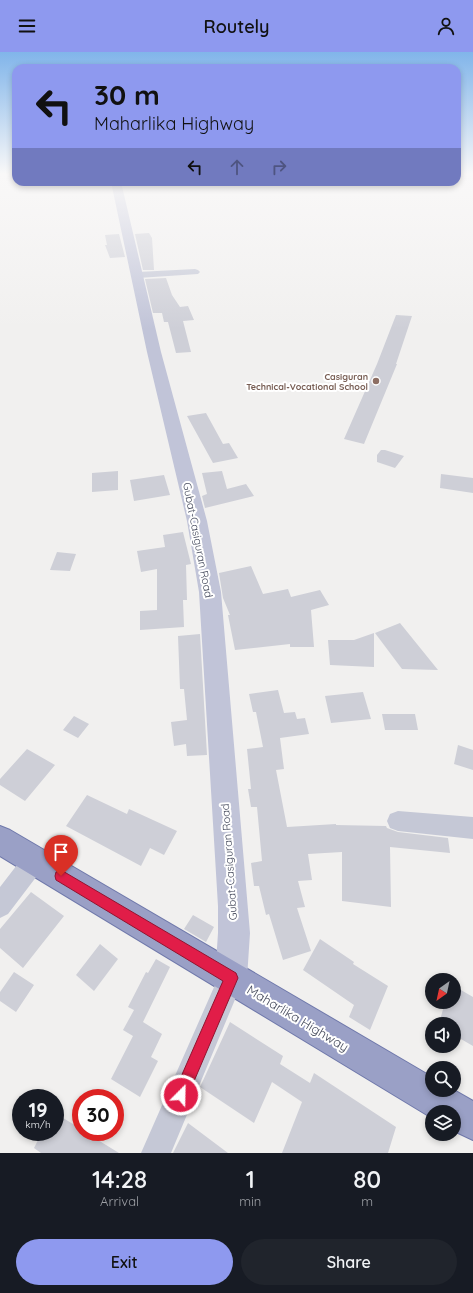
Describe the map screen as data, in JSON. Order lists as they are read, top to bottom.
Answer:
{
  "streets": {
    "highway": ["Maharlika Highway"],
    "main road": ["Gubat-Casiguran Road"]
  },
  "crossings": [
    ["Gubat-Casiguran Road", "Maharlika Highway"]
  ],
  "places": ["Casiguran Technical-Vocational School"],
  "north": "bottom left",
  "page": {
    "header": "Routely",
    "turn": ["30 m", "Maharlika Highway"],
    "speed": "19 km/h",
    "limit": "30",
    "eta": [
      "14:28",
      "Arrival",
      "1",
      "min",
      "80",
      "m"
    ],
    "buttons": ["Exit", "Share"]
  }
}
